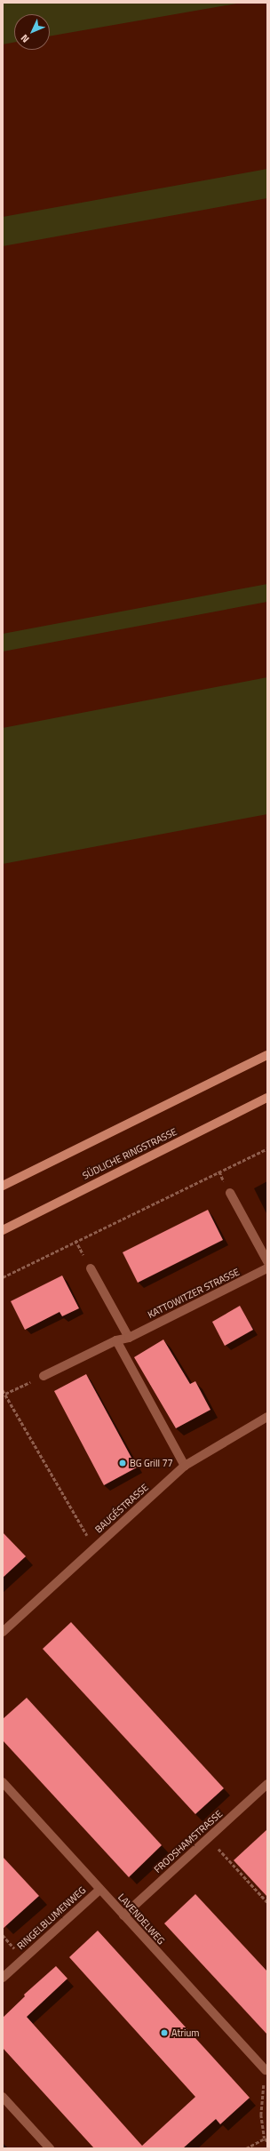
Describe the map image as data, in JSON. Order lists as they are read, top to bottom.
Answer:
{
  "streets": {
    "main road": ["SÜDLICHE RINGSTRASSE"],
    "street": [
      "KATTOWITZER STRASSE",
      "BAUGÉSTRASSE",
      "FRODSHAMSTRASSE",
      "RINGELBLUMENWEG",
      "LAVENDELWEG"
    ]
  },
  "crossings": [
    ["FRODSHAMSTRASSE", "LAVENDELWEG"],
    ["RINGELBLUMENWEG", "LAVENDELWEG"]
  ],
  "places": ["BG Grill 77", "Atrium"],
  "north": "bottom left"
}
